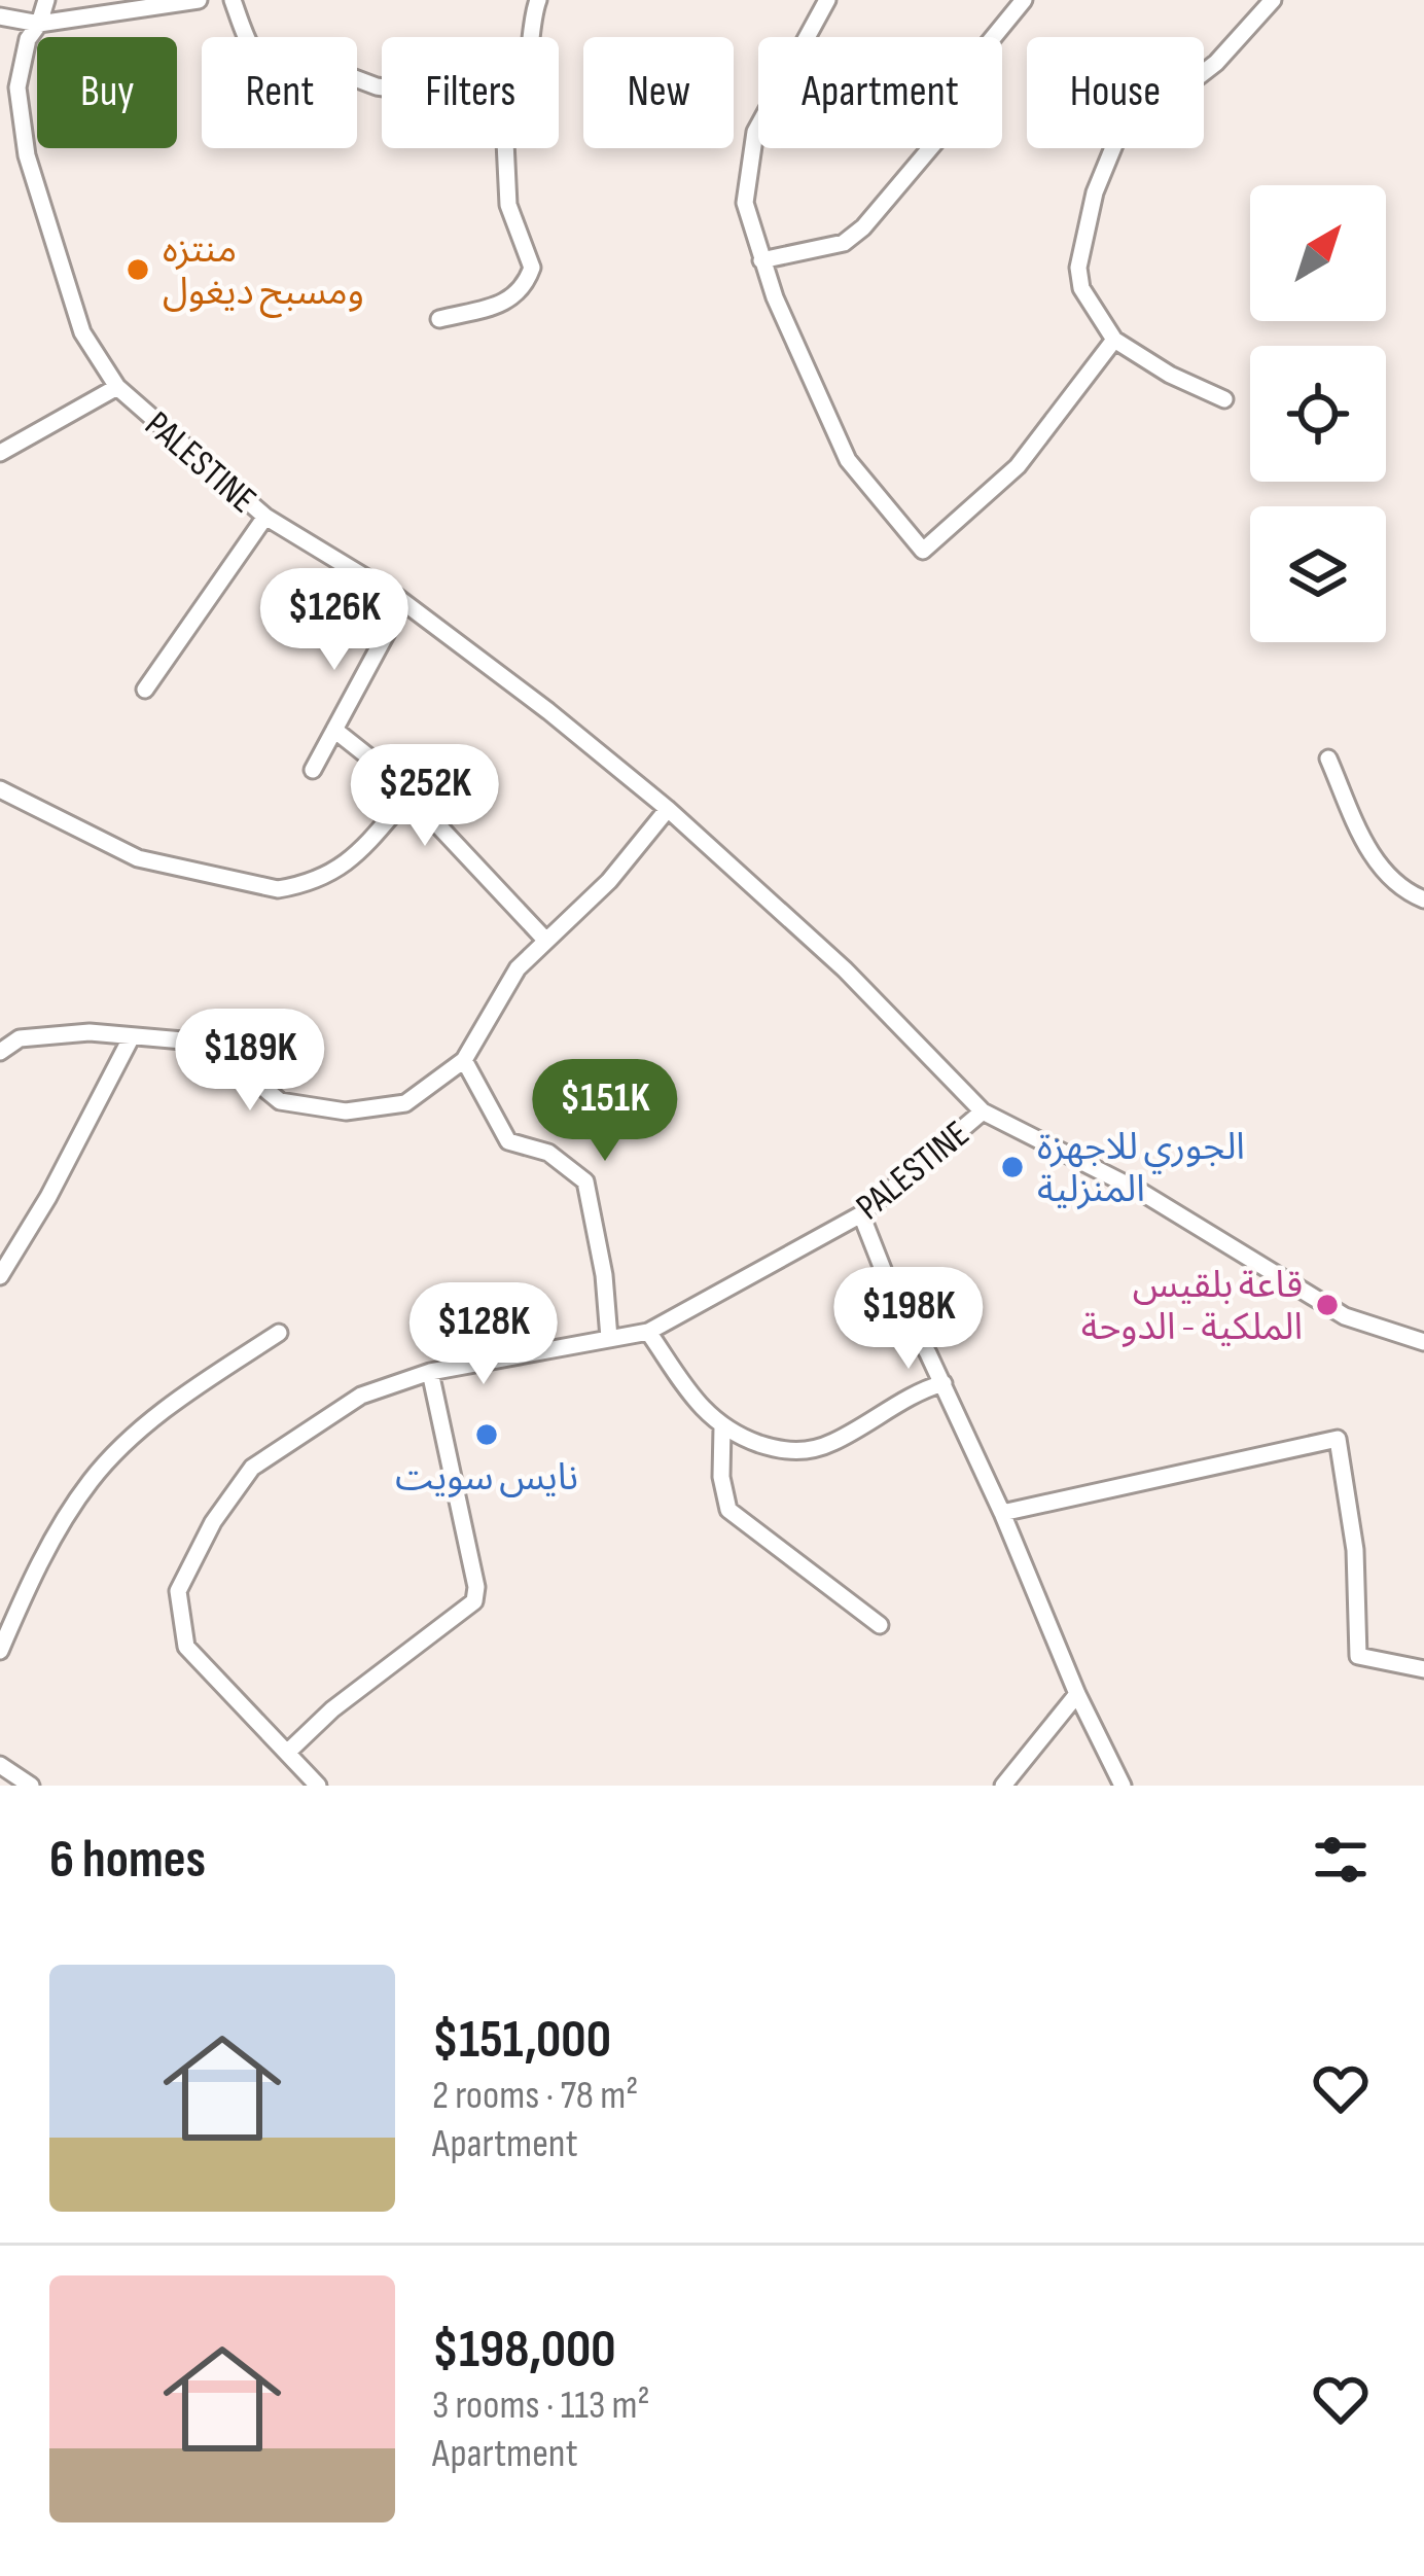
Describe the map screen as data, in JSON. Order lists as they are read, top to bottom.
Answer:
{
  "streets": {
    "street": ["PALESTINE"]
  },
  "places": [
    "منتزه ومسبح ديغول",
    "الجوري للاجهزة المنزلية",
    "قاعة بلقيس الملكية - الدوحة",
    "نايس سويت"
  ],
  "north": "top right",
  "page": {
    "chip": [
      "Buy",
      "Rent",
      "Filters",
      "New",
      "Apartment",
      "House"
    ],
    "price": [
      "$126K",
      "$252K",
      "$189K",
      "$151K",
      "$198K",
      "$128K"
    ],
    "heading": "6 homes",
    "list": [
      {
        "name": "$151,000",
        "note": "2 rooms · 78 m² · Apartment"
      },
      {
        "name": "$198,000",
        "note": "3 rooms · 113 m² · Apartment"
      }
    ]
  }
}
